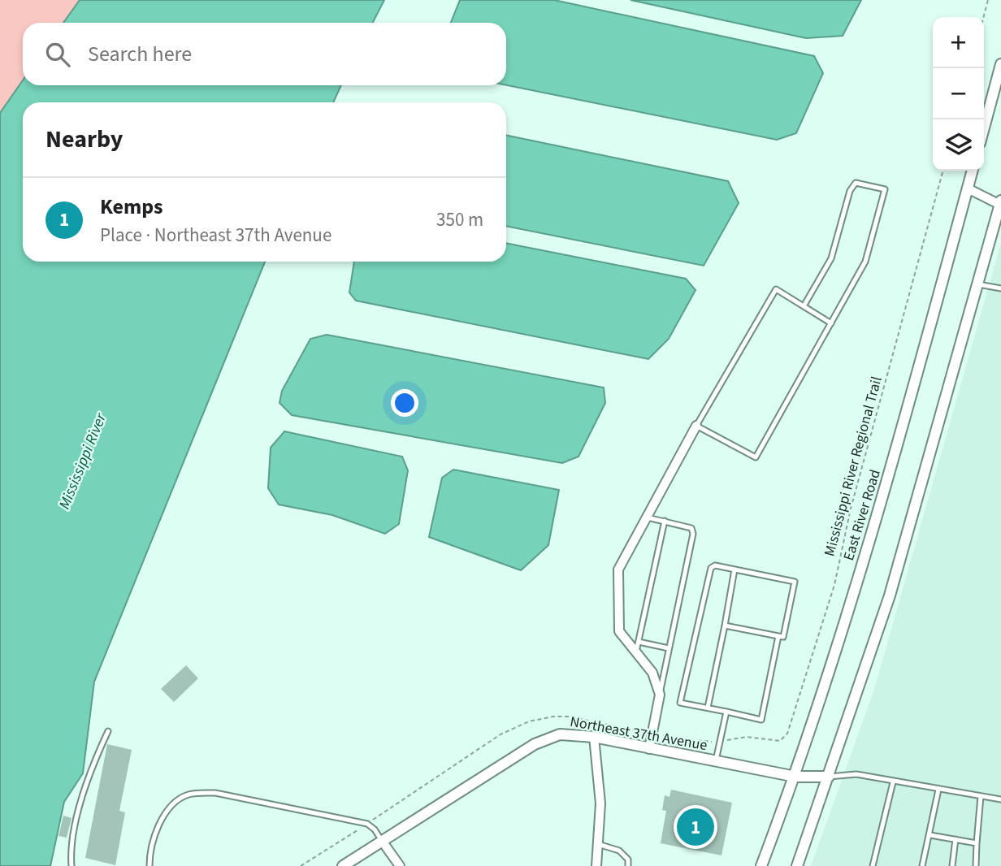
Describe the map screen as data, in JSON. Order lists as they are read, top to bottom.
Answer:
{
  "streets": {
    "street": ["East River Road", "Northeast 37th Avenue"],
    "path": ["Mississippi River Regional Trail"]
  },
  "crossings": [
    ["East River Road", "Northeast 37th Avenue"]
  ],
  "water": ["Mississippi River"],
  "page": {
    "map_buttons": ["+", "−"],
    "search": "Search here",
    "heading": "Nearby",
    "list": [
      {
        "mark": "1",
        "name": "Kemps",
        "note": "Place · Northeast 37th Avenue",
        "value": "350 m"
      }
    ],
    "pins": "1"
  }
}
